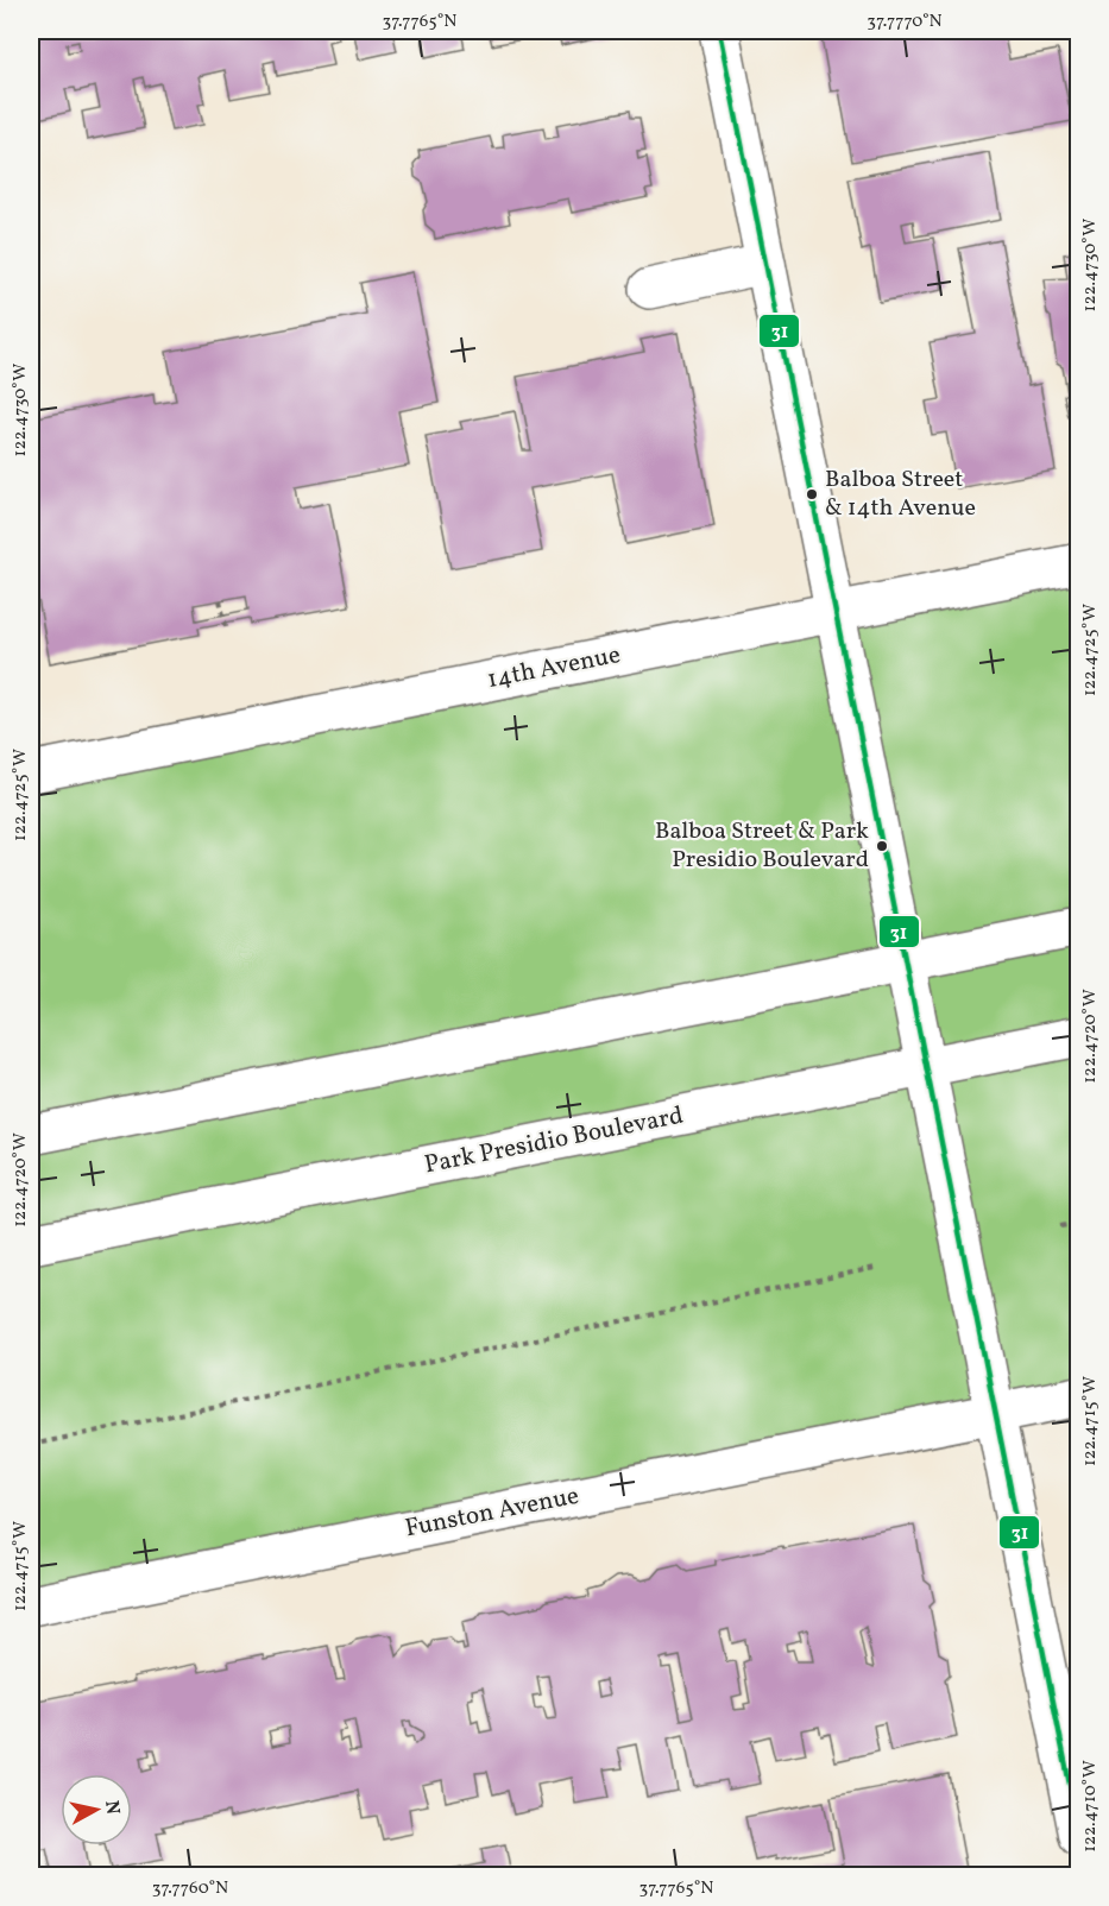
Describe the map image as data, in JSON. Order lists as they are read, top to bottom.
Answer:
{
  "streets": {
    "main road": ["14th Avenue", "Park Presidio Boulevard", "Funston Avenue"]
  },
  "places": ["Balboa Street & 14th Avenue", "Balboa Street & Park Presidio Boulevard"],
  "lines": ["transit line 31"],
  "north": "right",
  "coordinates": [
    "37.7765°N",
    "37.7770°N",
    "122.4730°W",
    "122.4725°W",
    "122.4720°W",
    "122.4715°W",
    "122.4710°W",
    "37.7760°N"
  ]
}
